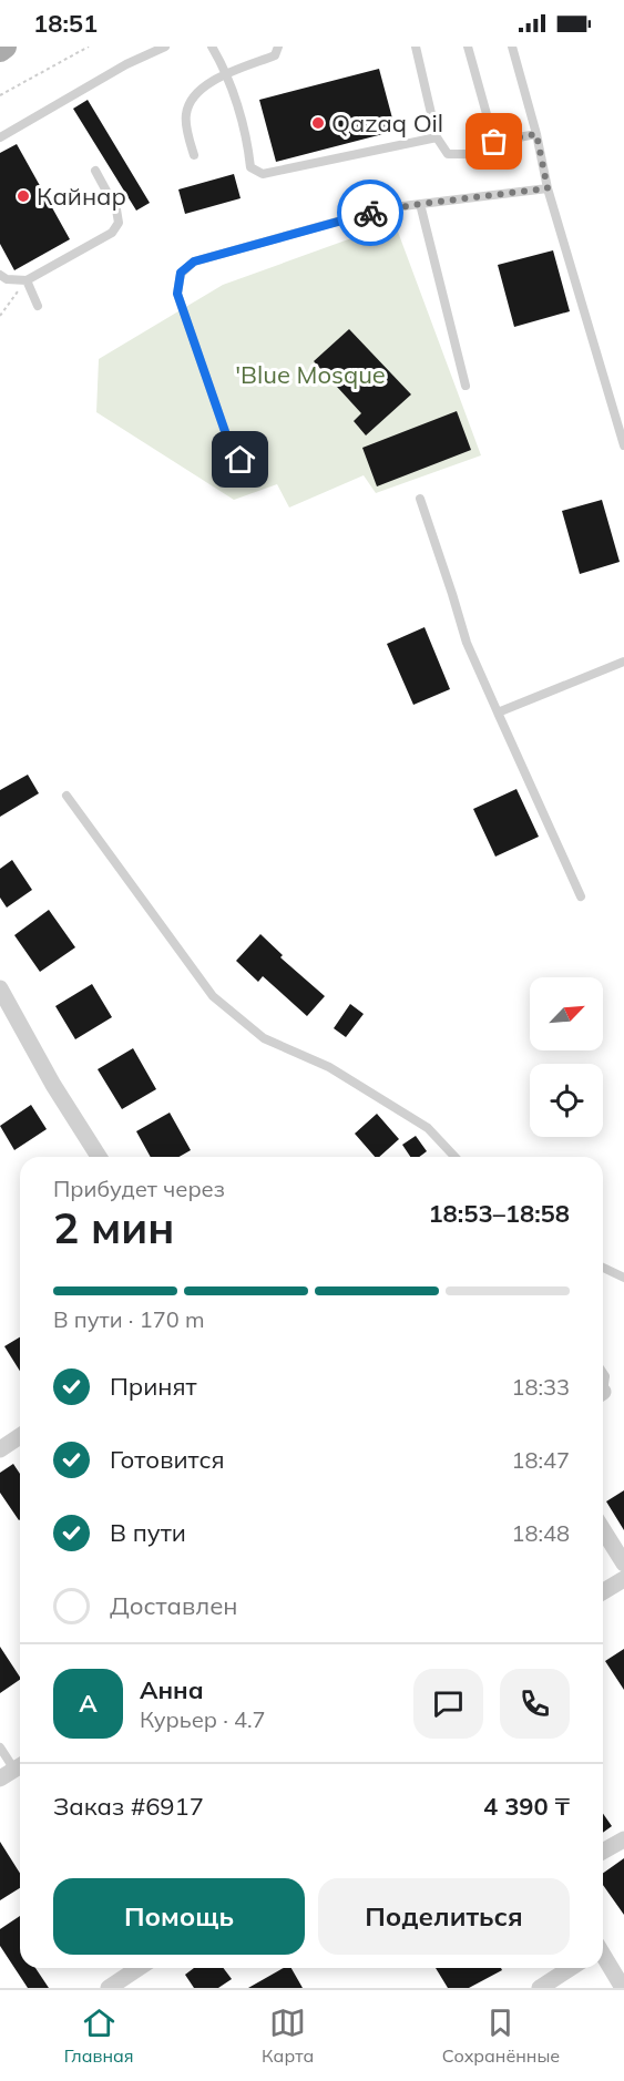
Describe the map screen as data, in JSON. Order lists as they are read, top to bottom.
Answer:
{
  "parks": ["'Blue Mosque"],
  "places": ["Qazaq Oil", "Кайнар"],
  "north": "top right",
  "page": {
    "status": "18:51",
    "heading": ["2 мин", "Прибудет через", "18:53–18:58"],
    "panel": [
      "Анна",
      "Курьер · 4.7",
      "Заказ #6917",
      "4 390 ₸"
    ],
    "bar": "В пути · 170 m",
    "list": [
      ["Принят", "18:33"],
      ["Готовится", "18:47"],
      ["В пути", "18:48"],
      "Доставлен"
    ],
    "round": "А",
    "buttons": ["Помощь", "Поделиться"],
    "tabs": ["Главная", "Карта", "Сохранённые"]
  }
}
